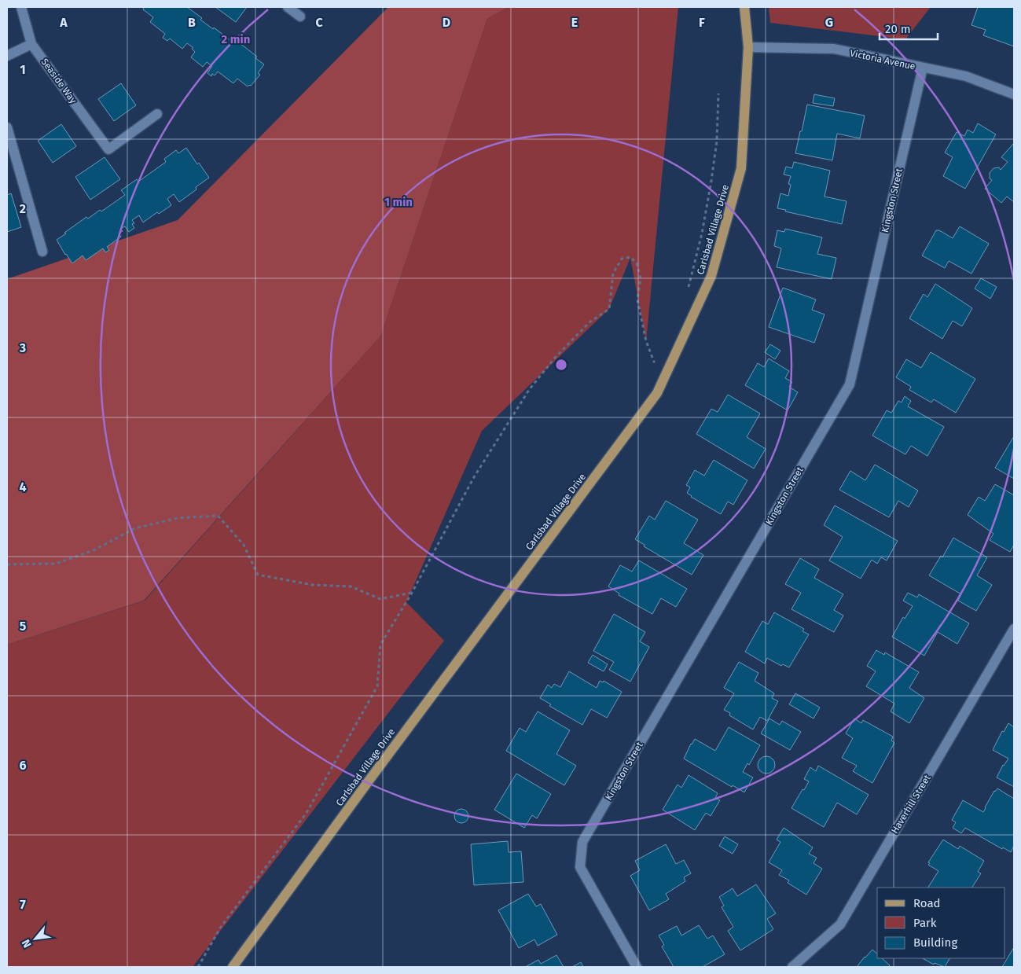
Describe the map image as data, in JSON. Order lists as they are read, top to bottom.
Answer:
{
  "streets": {
    "main road": ["Carlsbad Village Drive"],
    "street": [
      "Victoria Avenue",
      "Seaside Way",
      "Kingston Street",
      "Haverhill Street"
    ]
  },
  "crossings": [
    ["Victoria Avenue", "Kingston Street"],
    ["Victoria Avenue", "Carlsbad Village Drive"]
  ],
  "legend": ["Road", "Park", "Building"],
  "scale_bar": "20 m",
  "north": "bottom left",
  "grid": {
    "columns": [
      "A",
      "B",
      "C",
      "D",
      "E",
      "F",
      "G"
    ],
    "rows": [
      "1",
      "2",
      "3",
      "4",
      "5",
      "6",
      "7"
    ]
  },
  "rings": ["2 min", "1 min"]
}
